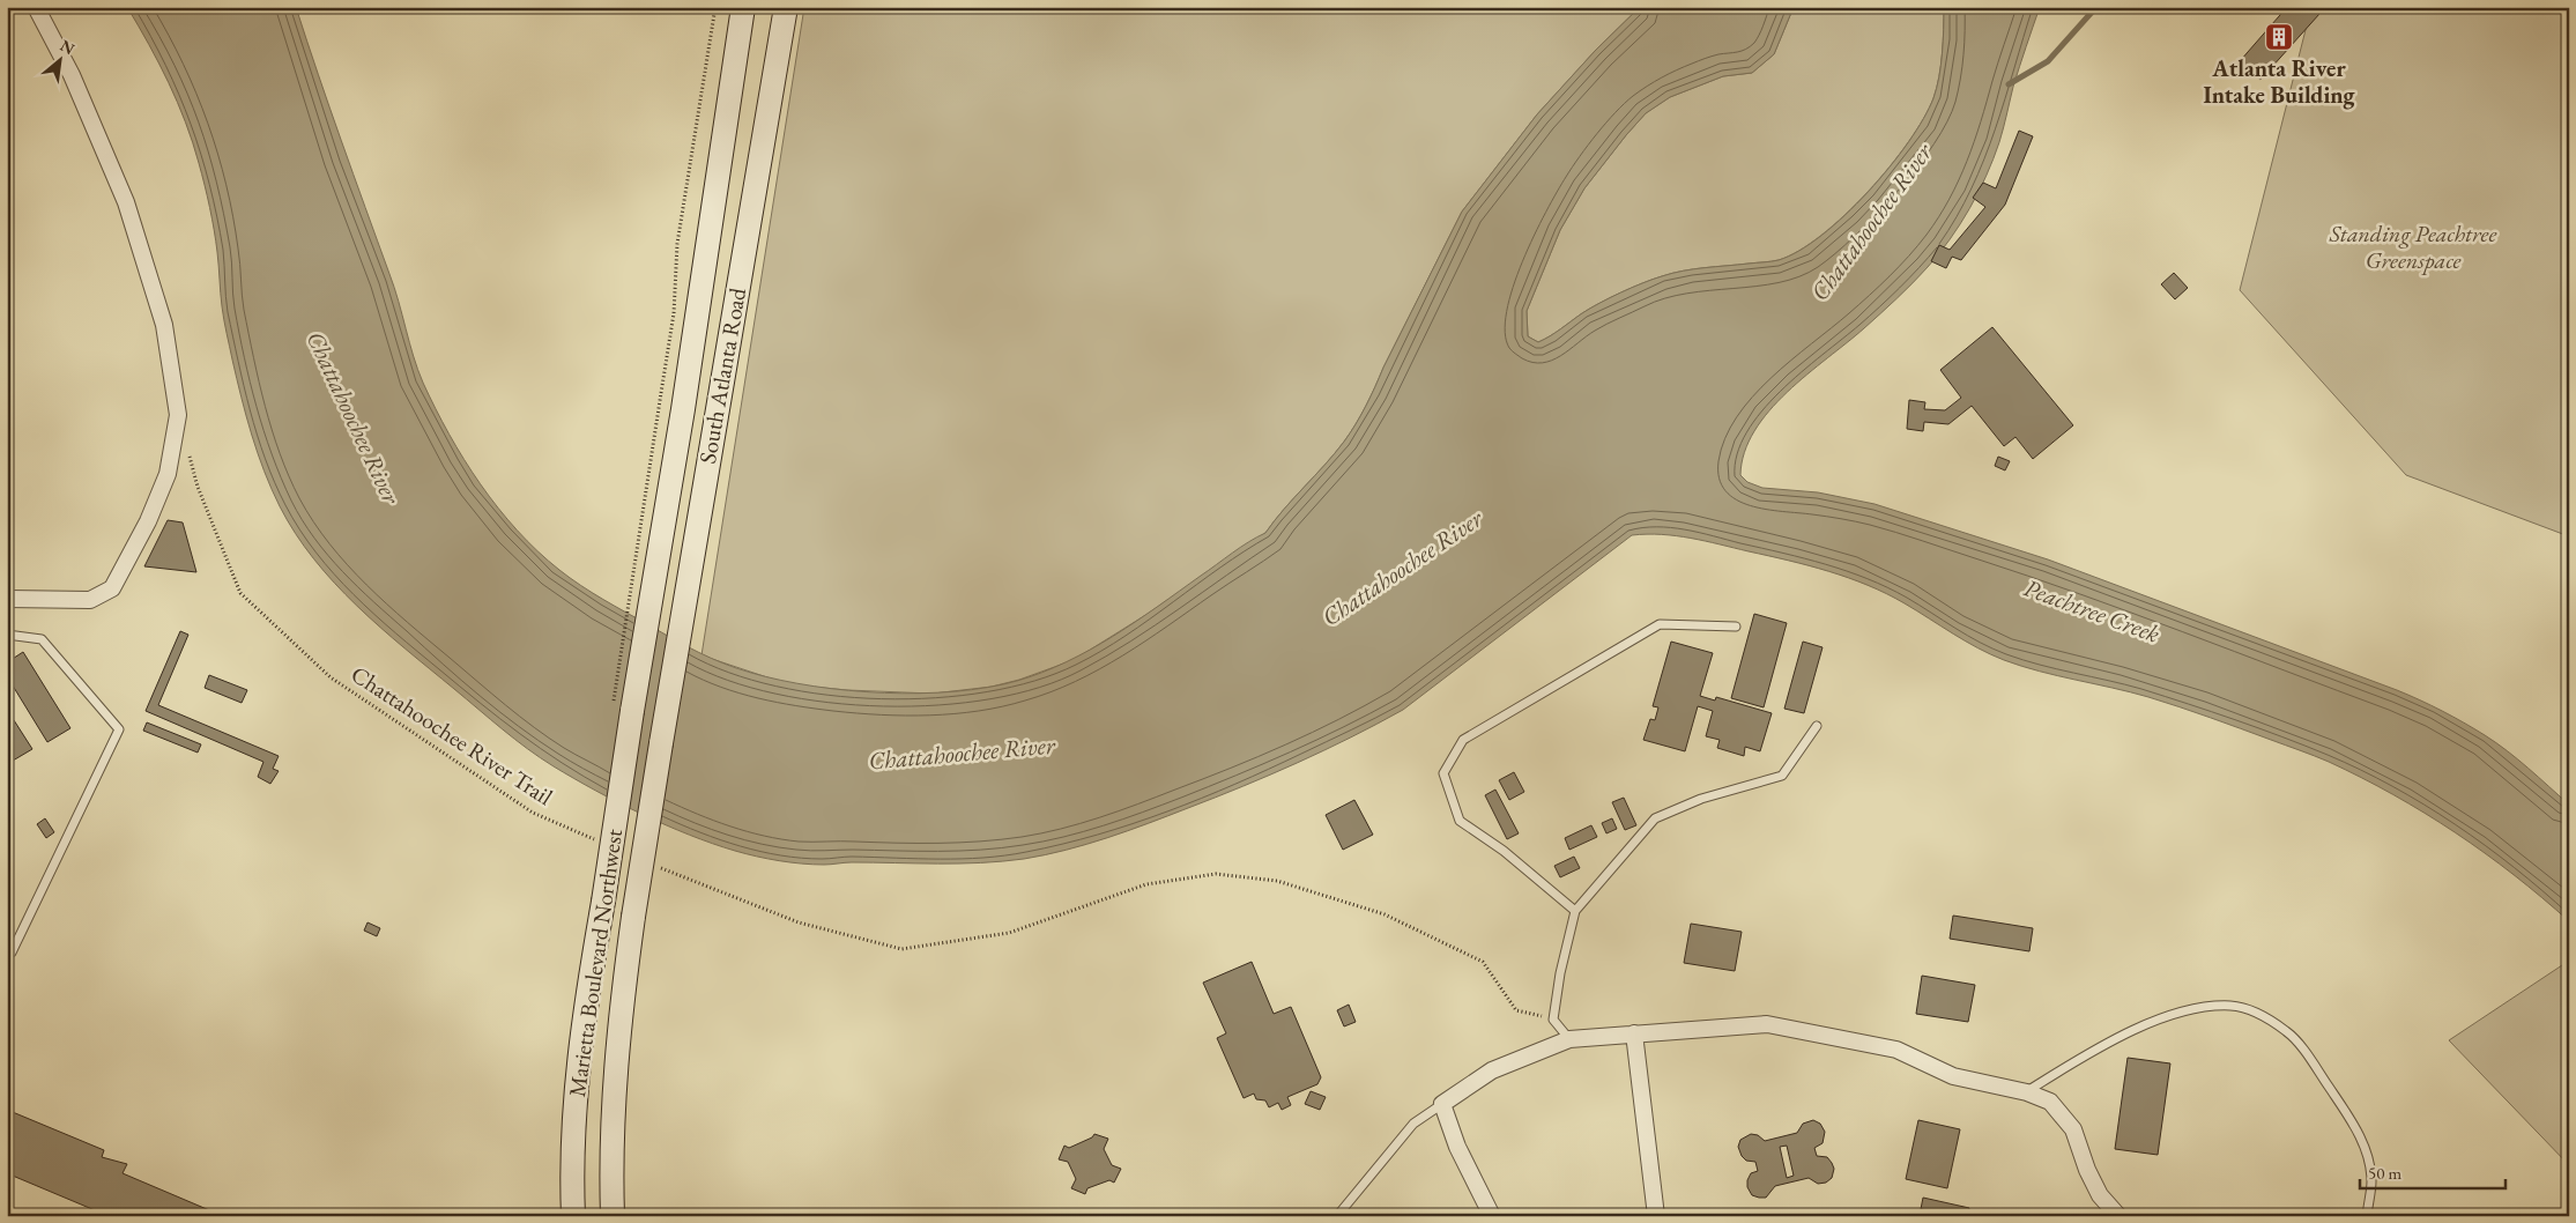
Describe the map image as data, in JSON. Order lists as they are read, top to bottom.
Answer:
{
  "streets": {
    "main road": ["South Atlanta Road", "Marietta Boulevard Northwest"],
    "path": ["Chattahoochee River Trail"]
  },
  "crossings": [
    ["South Atlanta Road", "Marietta Boulevard Northwest"]
  ],
  "water": ["Chattahoochee River", "Peachtree Creek"],
  "parks": ["Standing Peachtree Greenspace"],
  "places": {
    "building": ["Atlanta River Intake Building"]
  },
  "scale_bar": "50 m",
  "north": "top right"
}
